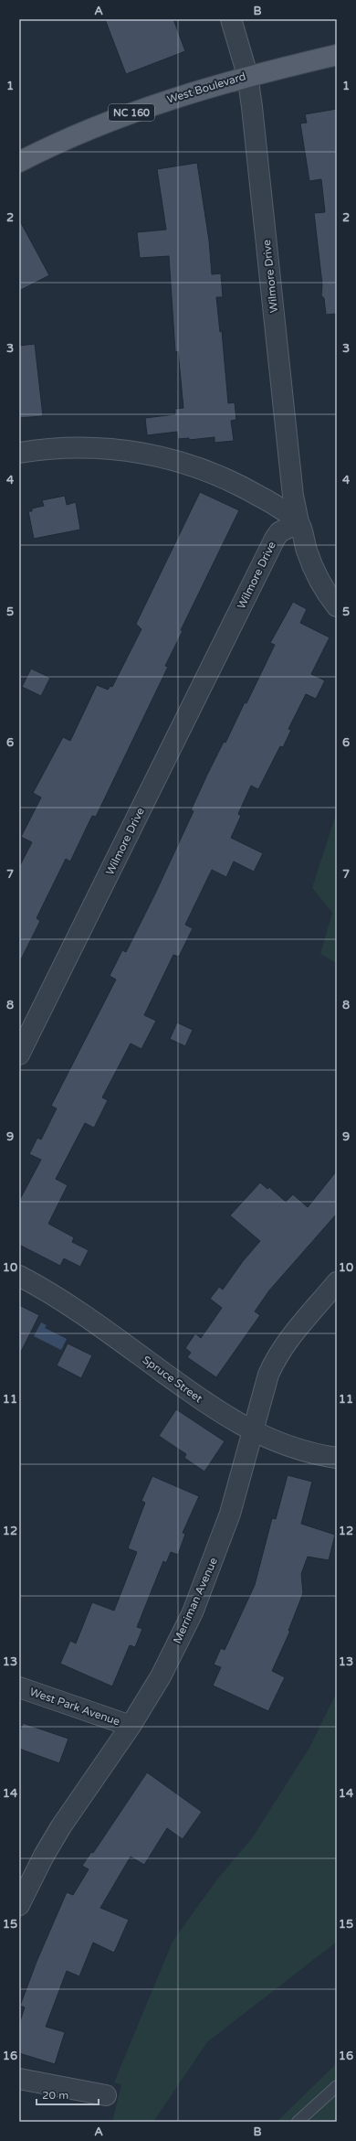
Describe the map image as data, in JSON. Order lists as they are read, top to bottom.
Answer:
{
  "streets": {
    "main road": ["West Boulevard", "NC 160"],
    "street": [
      "Wilmore Drive",
      "Spruce Street",
      "Merriman Avenue",
      "West Park Avenue"
    ]
  },
  "crossings": [
    ["West Boulevard", "Wilmore Drive"],
    ["Spruce Street", "Merriman Avenue"],
    ["Merriman Avenue", "West Park Avenue"]
  ],
  "scale_bar": "20 m",
  "grid": {
    "columns": ["A", "B"],
    "rows": [
      "1",
      "2",
      "3",
      "4",
      "5",
      "6",
      "7",
      "8",
      "9",
      "10",
      "11",
      "12",
      "13",
      "14",
      "15",
      "16"
    ]
  }
}
